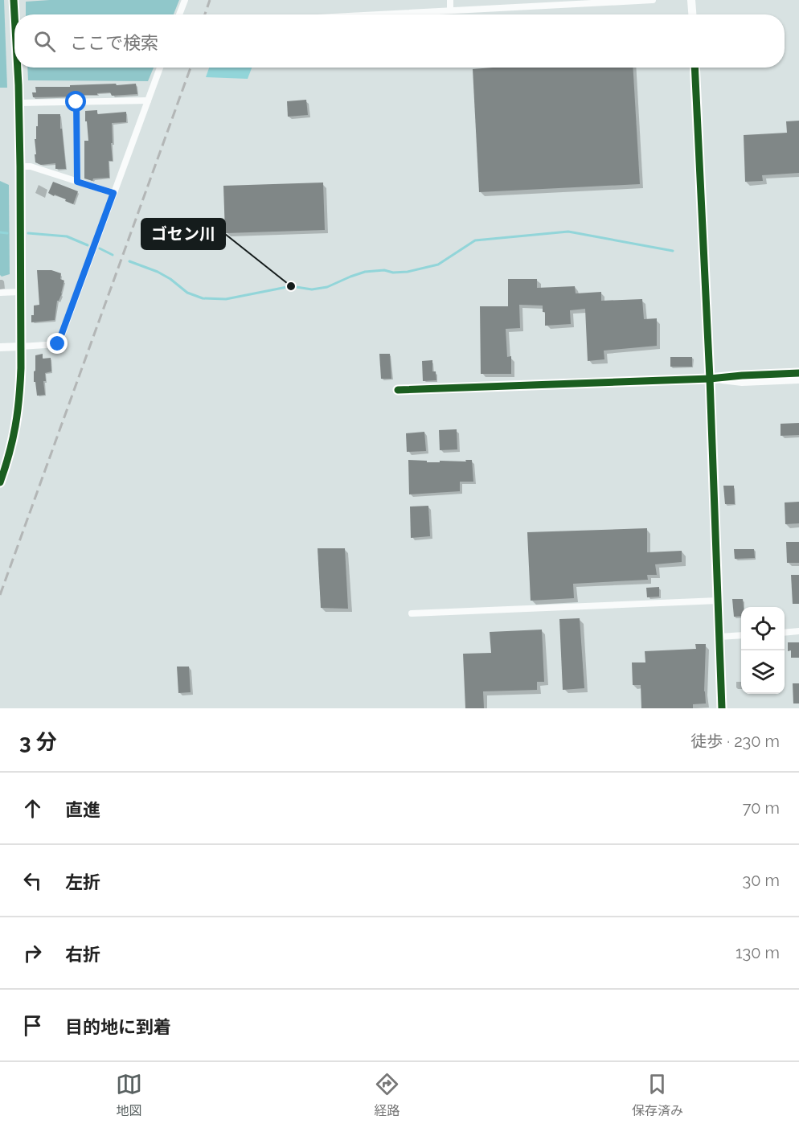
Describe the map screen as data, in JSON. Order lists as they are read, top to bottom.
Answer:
{
  "places": ["ゴセン川"],
  "page": {
    "search": "ここで検索",
    "heading": ["3 分", "徒歩 · 230 m"],
    "list": [
      ["直進", "70 m"],
      ["左折", "30 m"],
      ["右折", "130 m"],
      "目的地に到着"
    ],
    "nav": ["地図", "経路", "保存済み"]
  }
}
